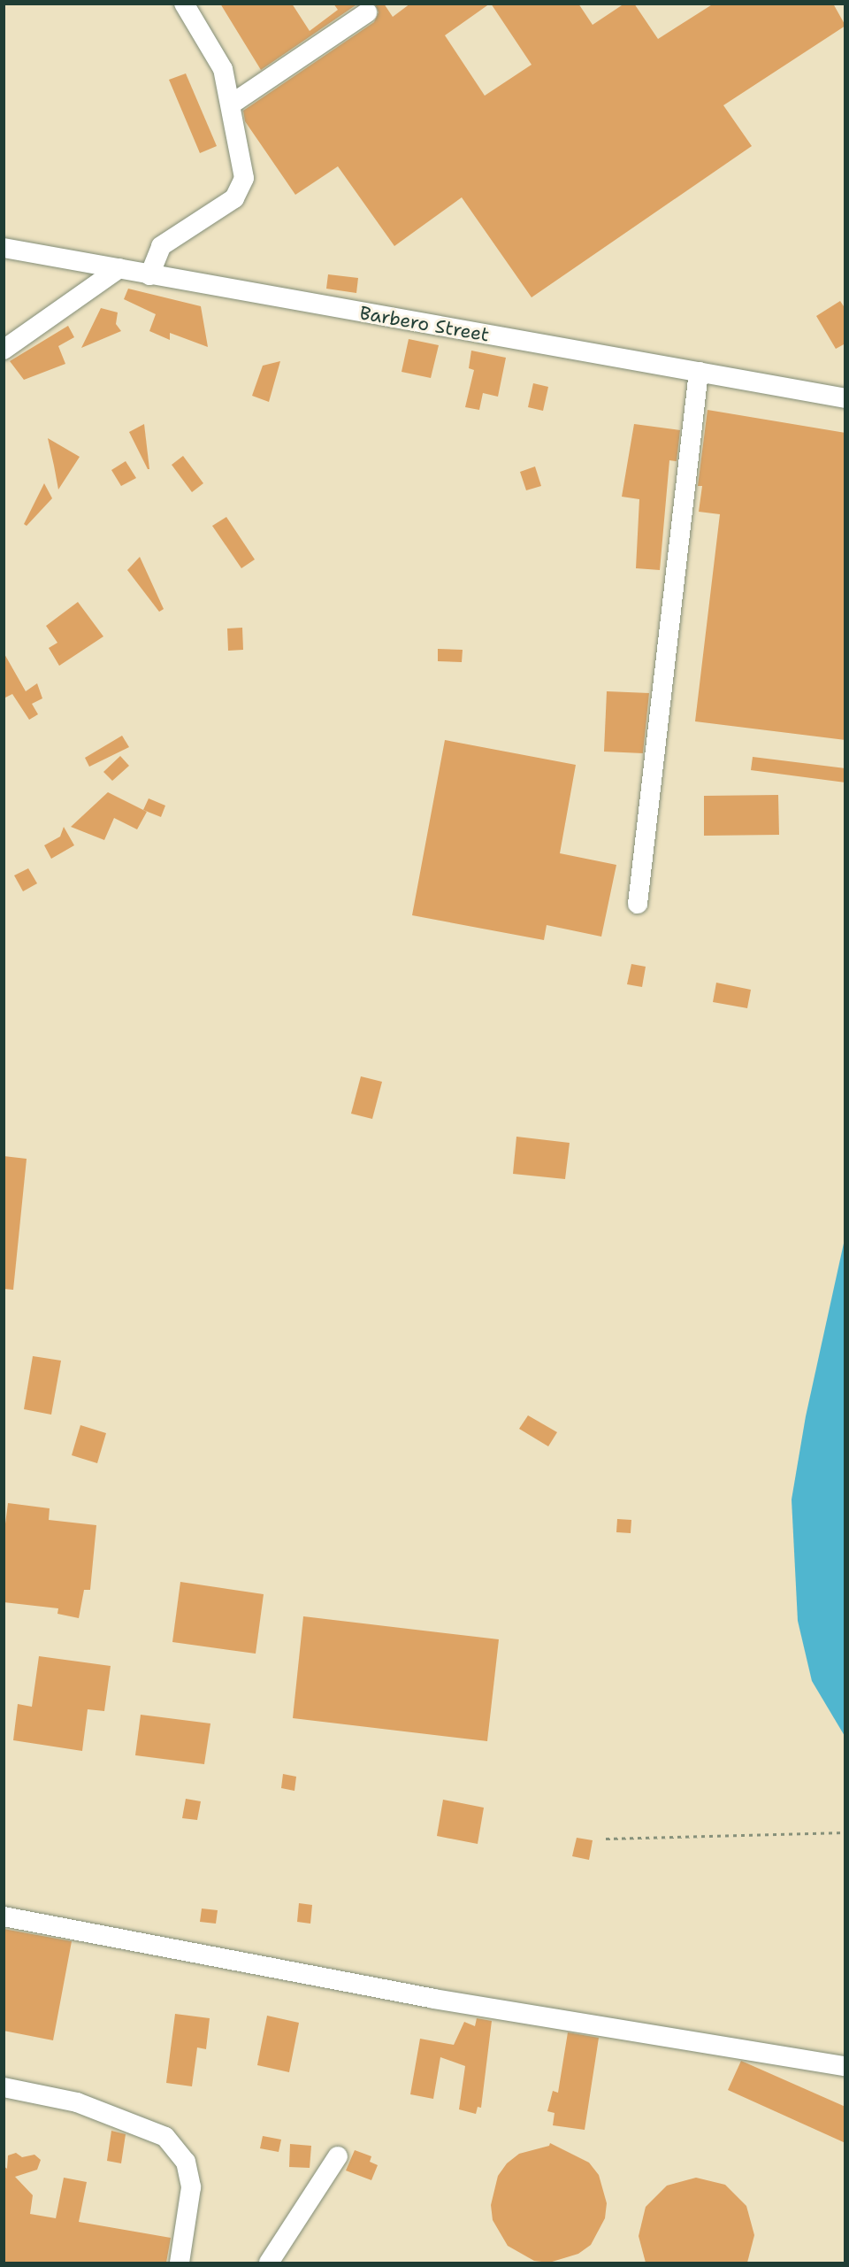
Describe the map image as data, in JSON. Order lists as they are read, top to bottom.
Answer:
{
  "streets": {
    "street": ["Barbero Street"]
  }
}
